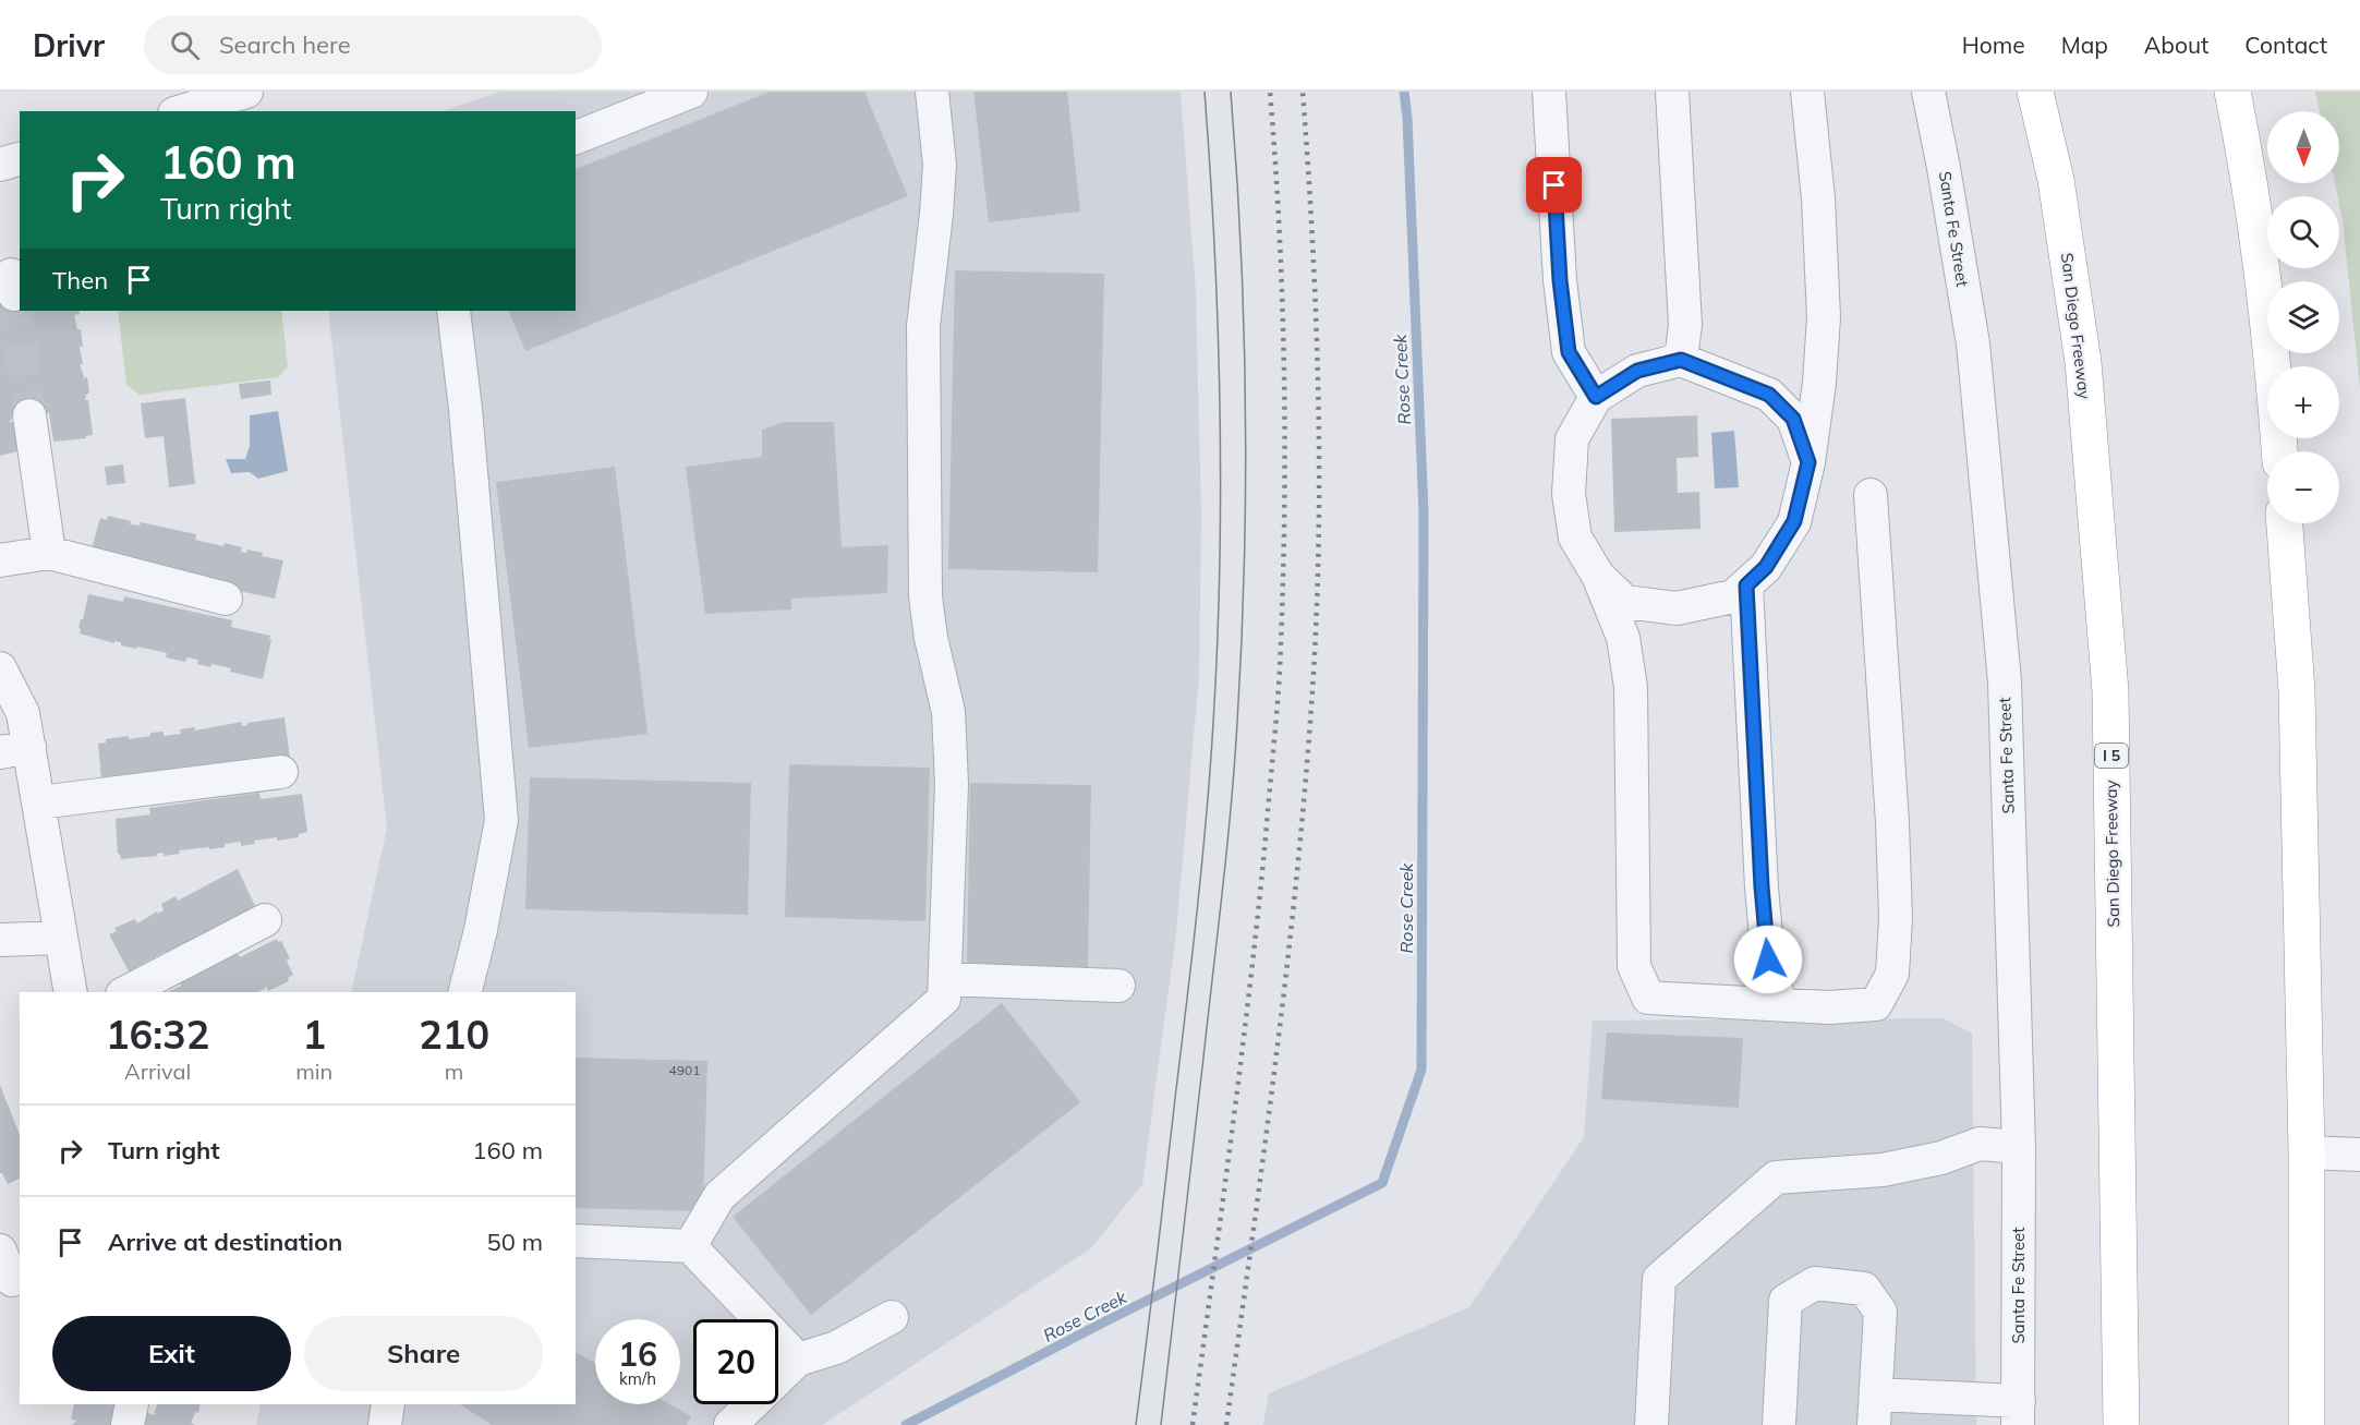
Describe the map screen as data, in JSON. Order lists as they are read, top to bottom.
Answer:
{
  "streets": {
    "highway": ["San Diego Freeway", "I 5"],
    "street": ["Santa Fe Street"]
  },
  "water": ["Rose Creek"],
  "house_numbers": ["4901"],
  "north": "bottom",
  "page": {
    "header": "Drivr",
    "search": "Search here",
    "nav": [
      "Home",
      "Map",
      "About",
      "Contact"
    ],
    "map_buttons": ["+", "−"],
    "turn": ["160 m", "Turn right"],
    "then": "Then",
    "eta": [
      "16:32",
      "Arrival",
      "1",
      "min",
      "210",
      "m"
    ],
    "list": [
      {
        "name": "Turn right",
        "value": "160 m"
      },
      {
        "name": "Arrive at destination",
        "value": "50 m"
      }
    ],
    "buttons": ["Exit", "Share"],
    "speed": "16 km/h",
    "limit": "20"
  }
}
